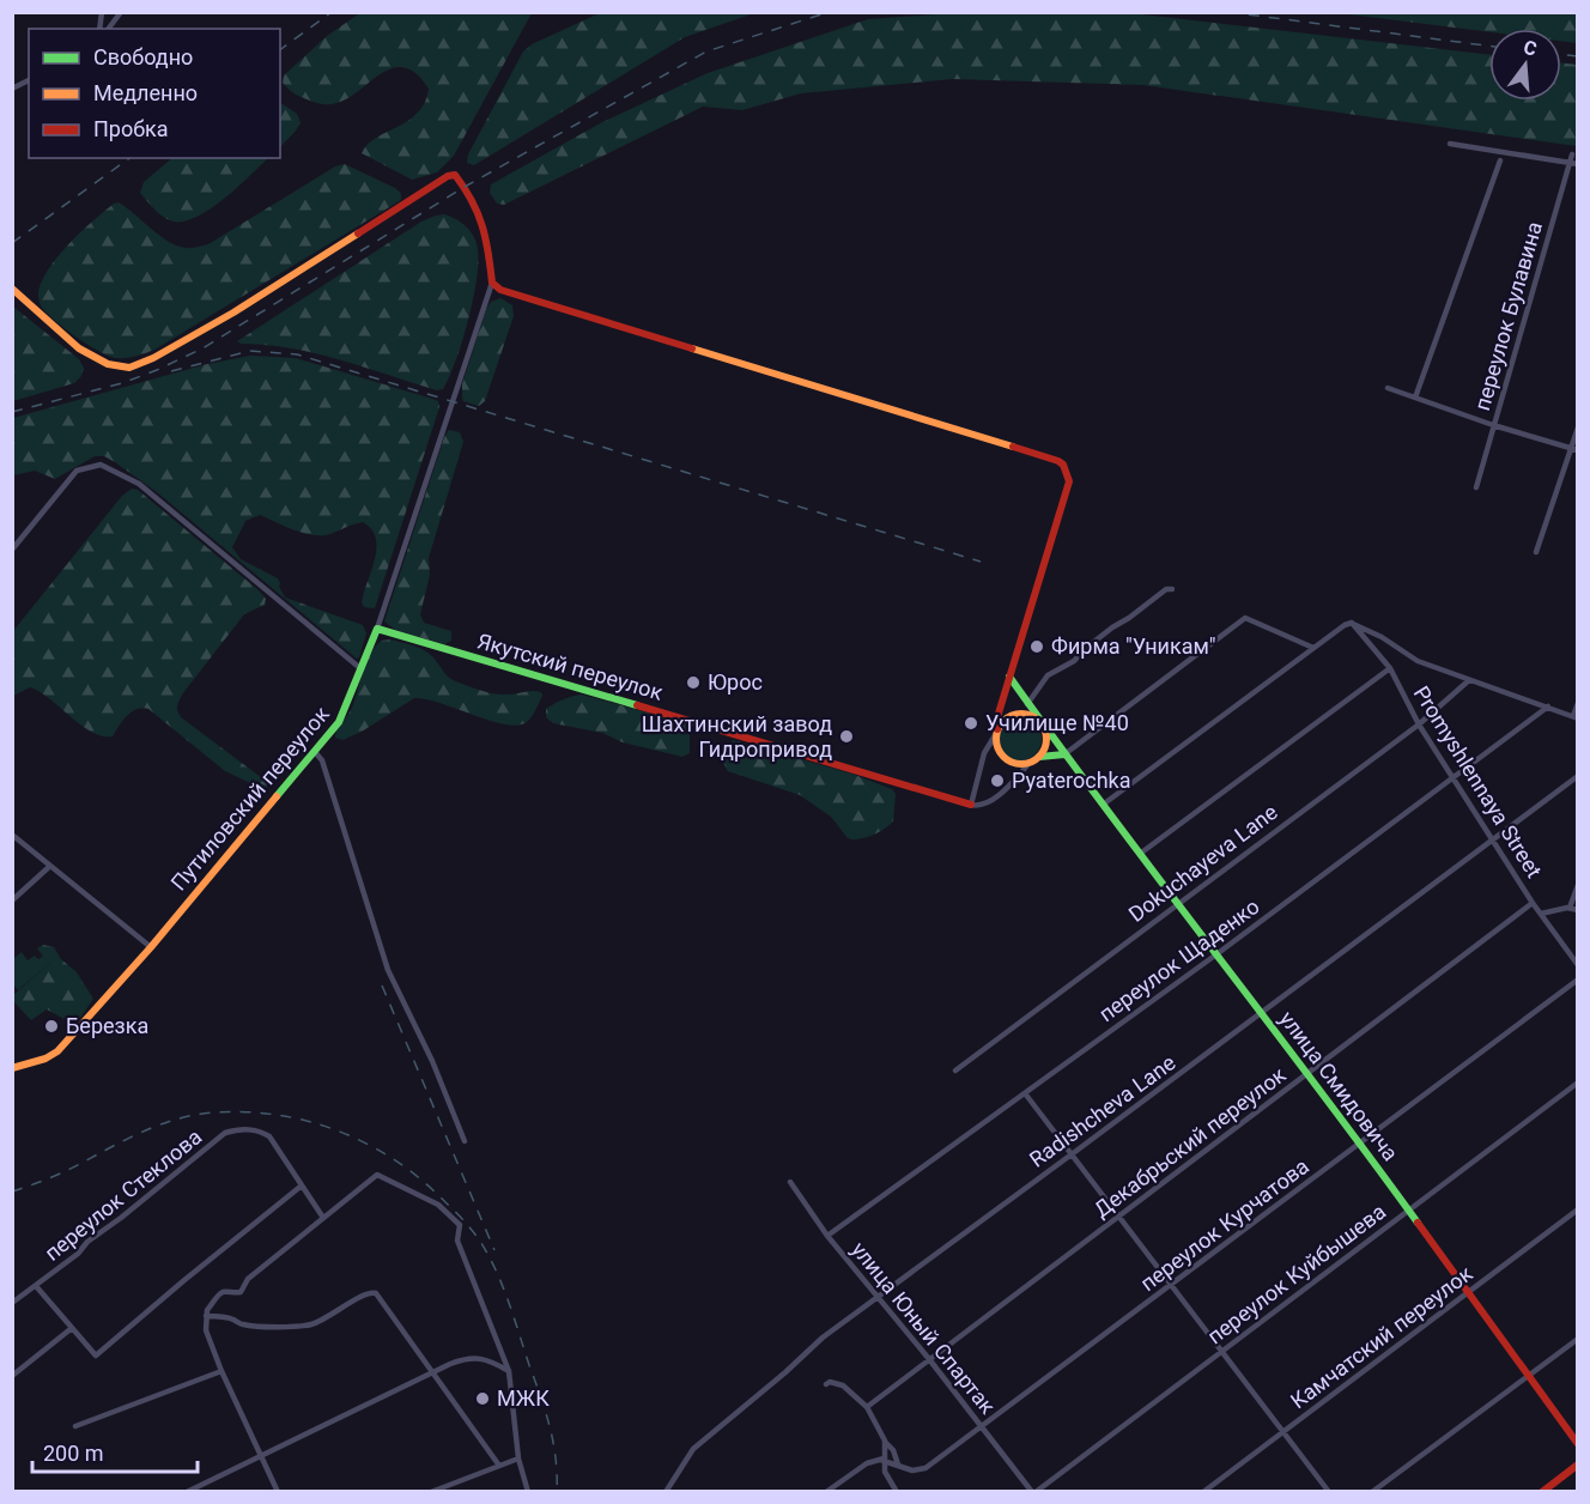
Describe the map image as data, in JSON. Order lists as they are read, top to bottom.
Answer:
{
  "streets": {
    "street": [
      "переулок Булавина",
      "Якутский переулок",
      "Promyshlennaya Street",
      "Путиловский переулок",
      "Dokuchayeva Lane",
      "переулок Щаденко",
      "улица Смидовича",
      "Radishcheva Lane",
      "Декабрьский переулок",
      "переулок Стеклова",
      "переулок Курчатова",
      "переулок Куйбышева",
      "улица Юный Спартак",
      "Камчатский переулок"
    ]
  },
  "crossings": [
    ["Якутский переулок", "Путиловский переулок"],
    ["Promyshlennaya Street", "Dokuchayeva Lane"],
    ["Promyshlennaya Street", "переулок Щаденко"],
    ["Promyshlennaya Street", "Radishcheva Lane"],
    ["Promyshlennaya Street", "Декабрьский переулок"],
    ["Dokuchayeva Lane", "улица Смидовича"],
    ["переулок Щаденко", "улица Смидовича"],
    ["переулок Щаденко", "улица Юный Спартак"],
    ["улица Смидовича", "Radishcheva Lane"],
    ["улица Смидовича", "Декабрьский переулок"],
    ["улица Смидовича", "переулок Курчатова"],
    ["улица Смидовича", "переулок Куйбышева"],
    ["улица Смидовича", "Камчатский переулок"],
    ["Radishcheva Lane", "улица Юный Спартак"],
    ["Декабрьский переулок", "улица Юный Спартак"],
    ["переулок Курчатова", "улица Юный Спартак"],
    ["переулок Куйбышева", "улица Юный Спартак"]
  ],
  "places": [
    "Фирма \"Уникам\"",
    "Юрос",
    "Училище №40",
    "Шахтинский завод Гидропривод",
    "Pyaterochka",
    "Березка",
    "МЖК"
  ],
  "legend": ["Свободно", "Медленно", "Пробка"],
  "scale_bar": "200 m",
  "north": "top"
}
